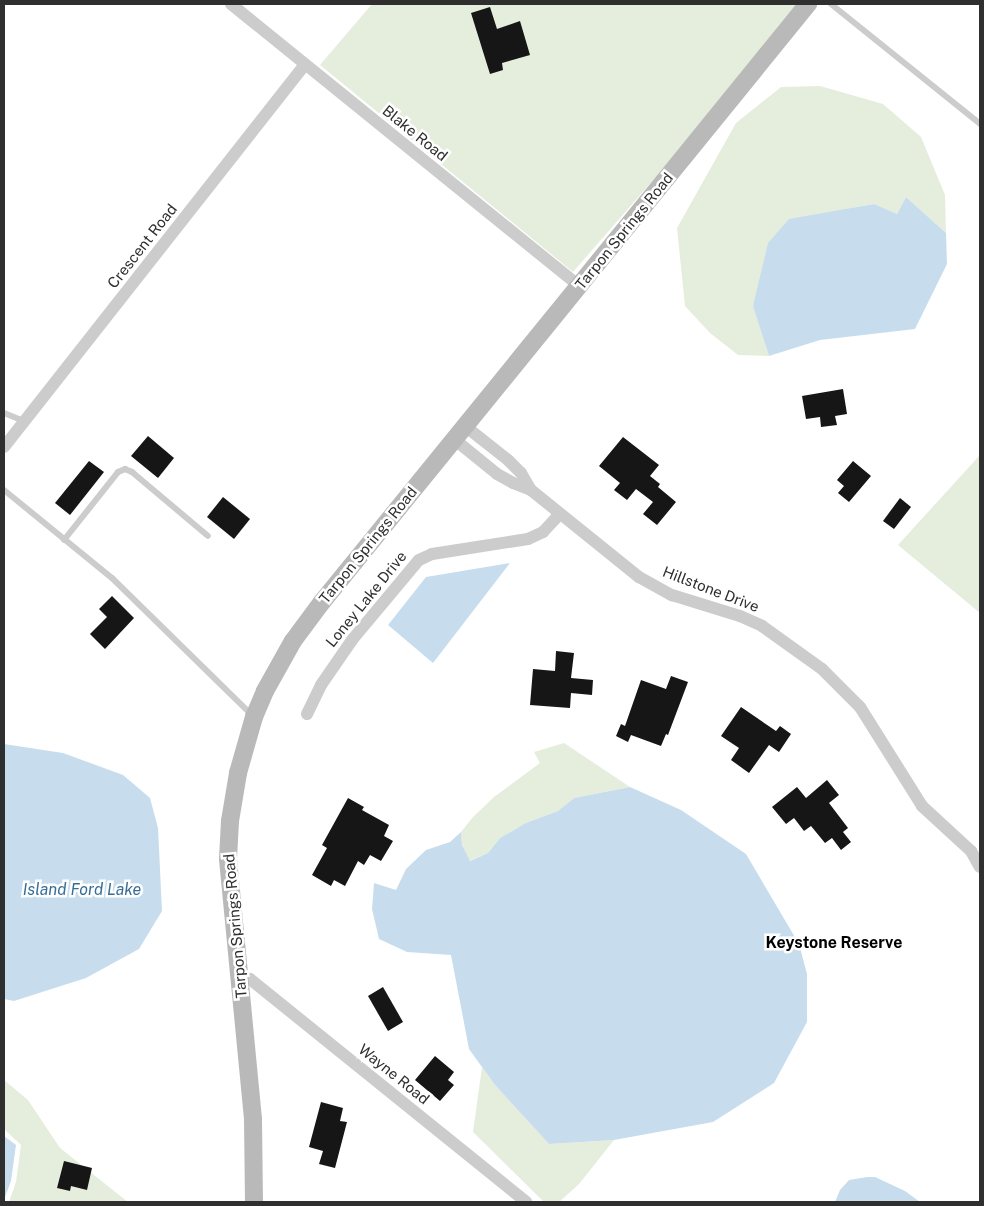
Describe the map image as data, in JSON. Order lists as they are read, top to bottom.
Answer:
{
  "streets": {
    "main road": ["Tarpon Springs Road"],
    "street": [
      "Blake Road",
      "Crescent Road",
      "Hillstone Drive",
      "Loney Lake Drive",
      "Wayne Road"
    ]
  },
  "crossings": [
    ["Blake Road", "Tarpon Springs Road"],
    ["Blake Road", "Crescent Road"],
    ["Tarpon Springs Road", "Hillstone Drive"],
    ["Tarpon Springs Road", "Wayne Road"],
    ["Hillstone Drive", "Loney Lake Drive"]
  ],
  "districts": ["Keystone Reserve"],
  "water": ["Island Ford Lake"]
}
